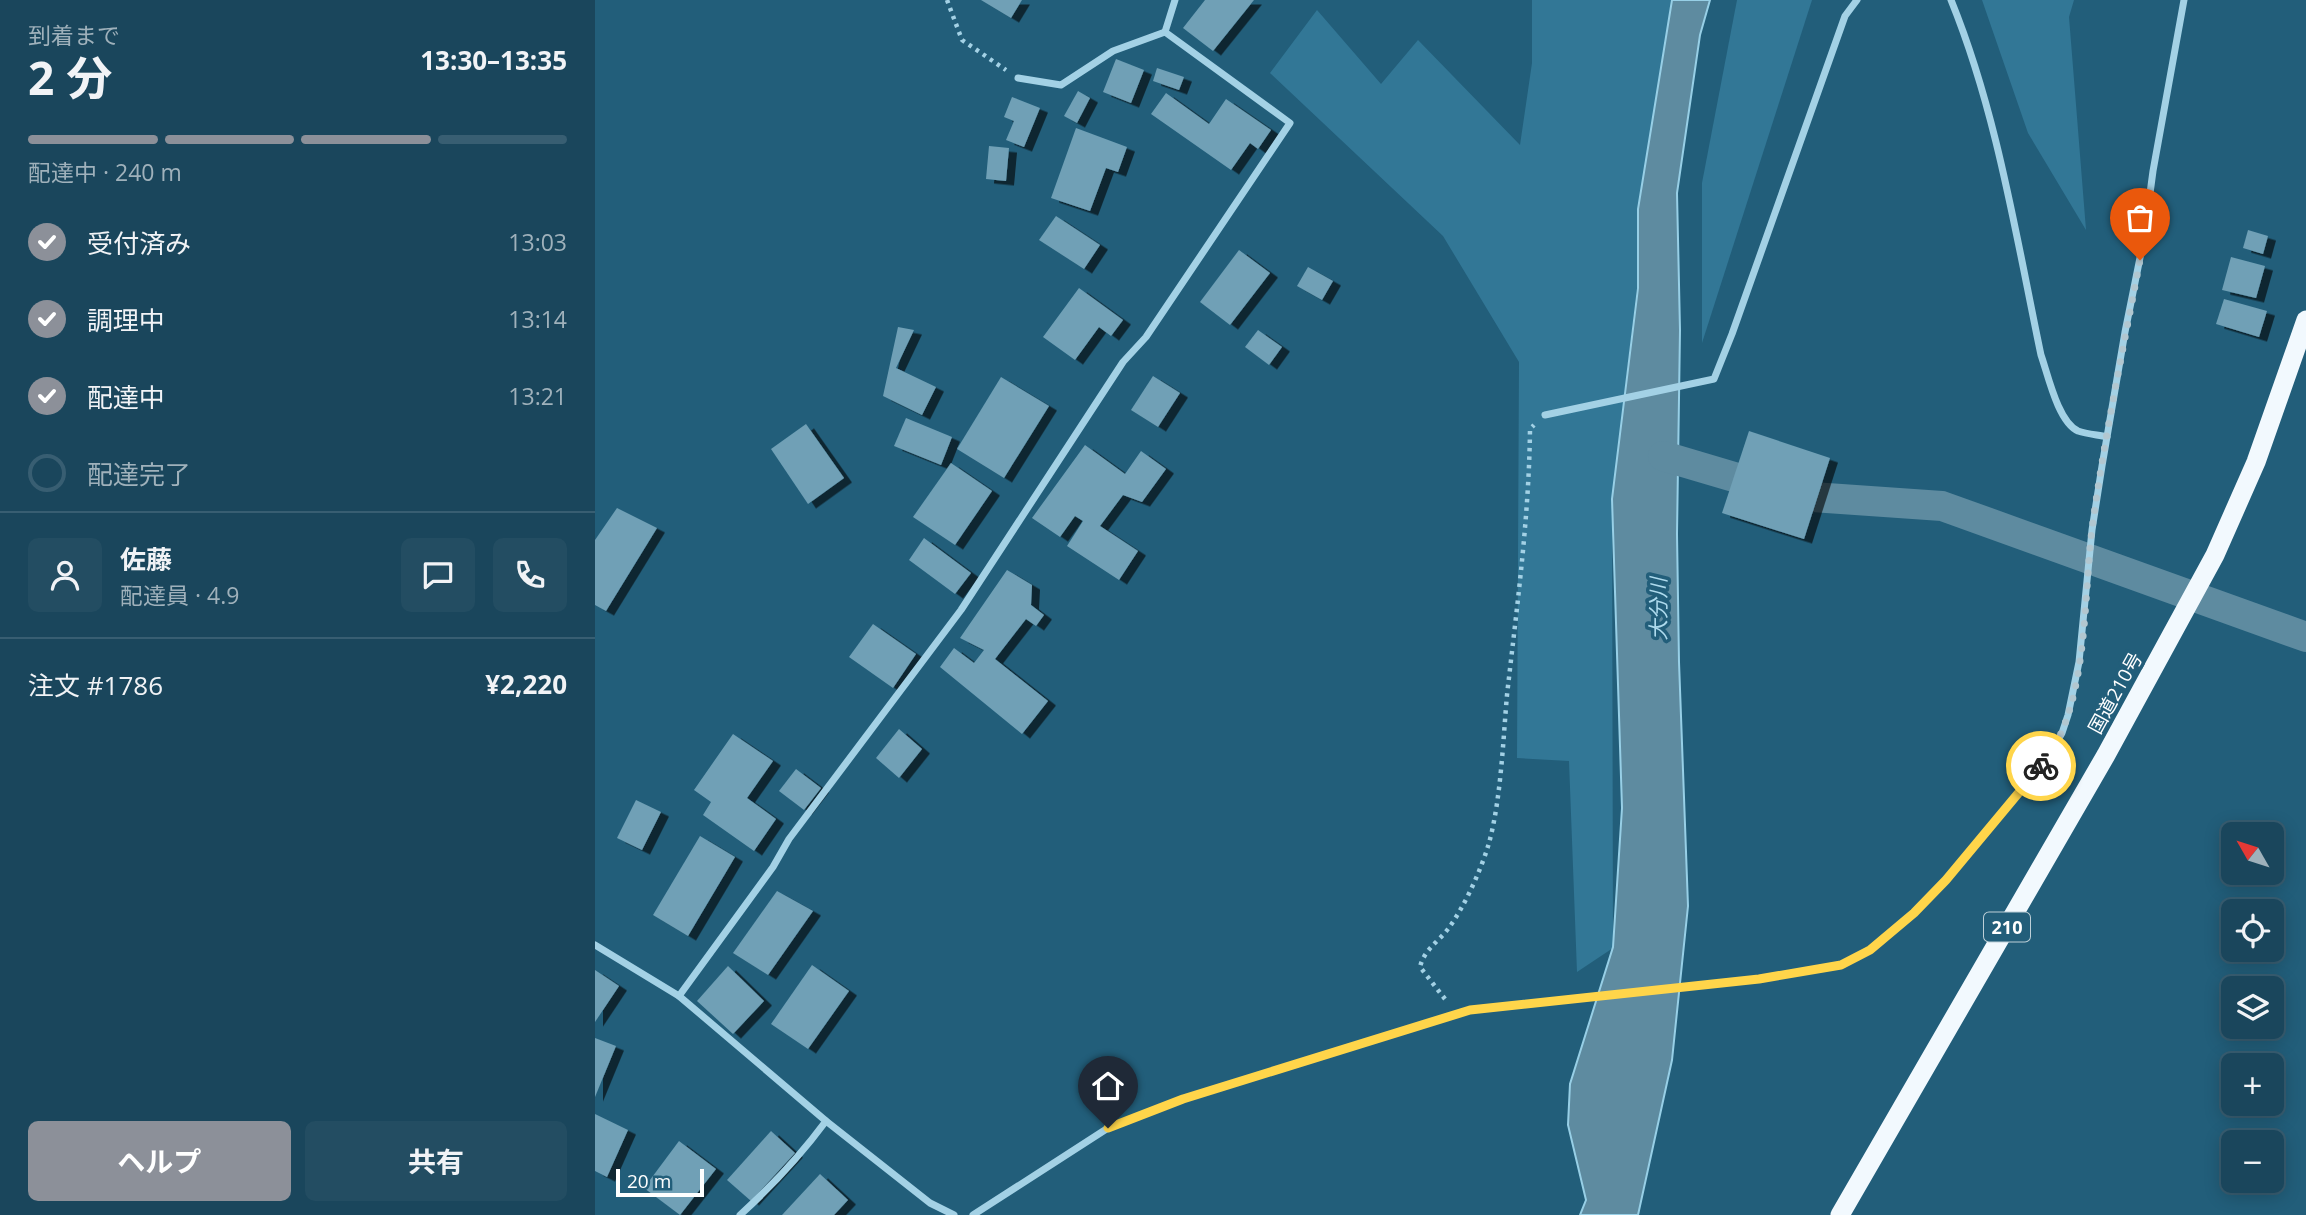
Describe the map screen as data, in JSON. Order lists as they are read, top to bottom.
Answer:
{
  "streets": {
    "highway": ["国道210号", "210"]
  },
  "water": ["大分川"],
  "scale_bar": "20 m",
  "north": "top left",
  "page": {
    "heading": ["2 分", "到着まで", "13:30–13:35"],
    "panel": [
      "佐藤",
      "配達員 · 4.9",
      "注文 #1786",
      "¥2,220"
    ],
    "bar": "配達中 · 240 m",
    "list": [
      ["受付済み", "13:03"],
      ["調理中", "13:14"],
      ["配達中", "13:21"],
      "配達完了"
    ],
    "map_buttons": ["+", "−"],
    "buttons": ["ヘルプ", "共有"],
    "scale": "20 m"
  }
}
